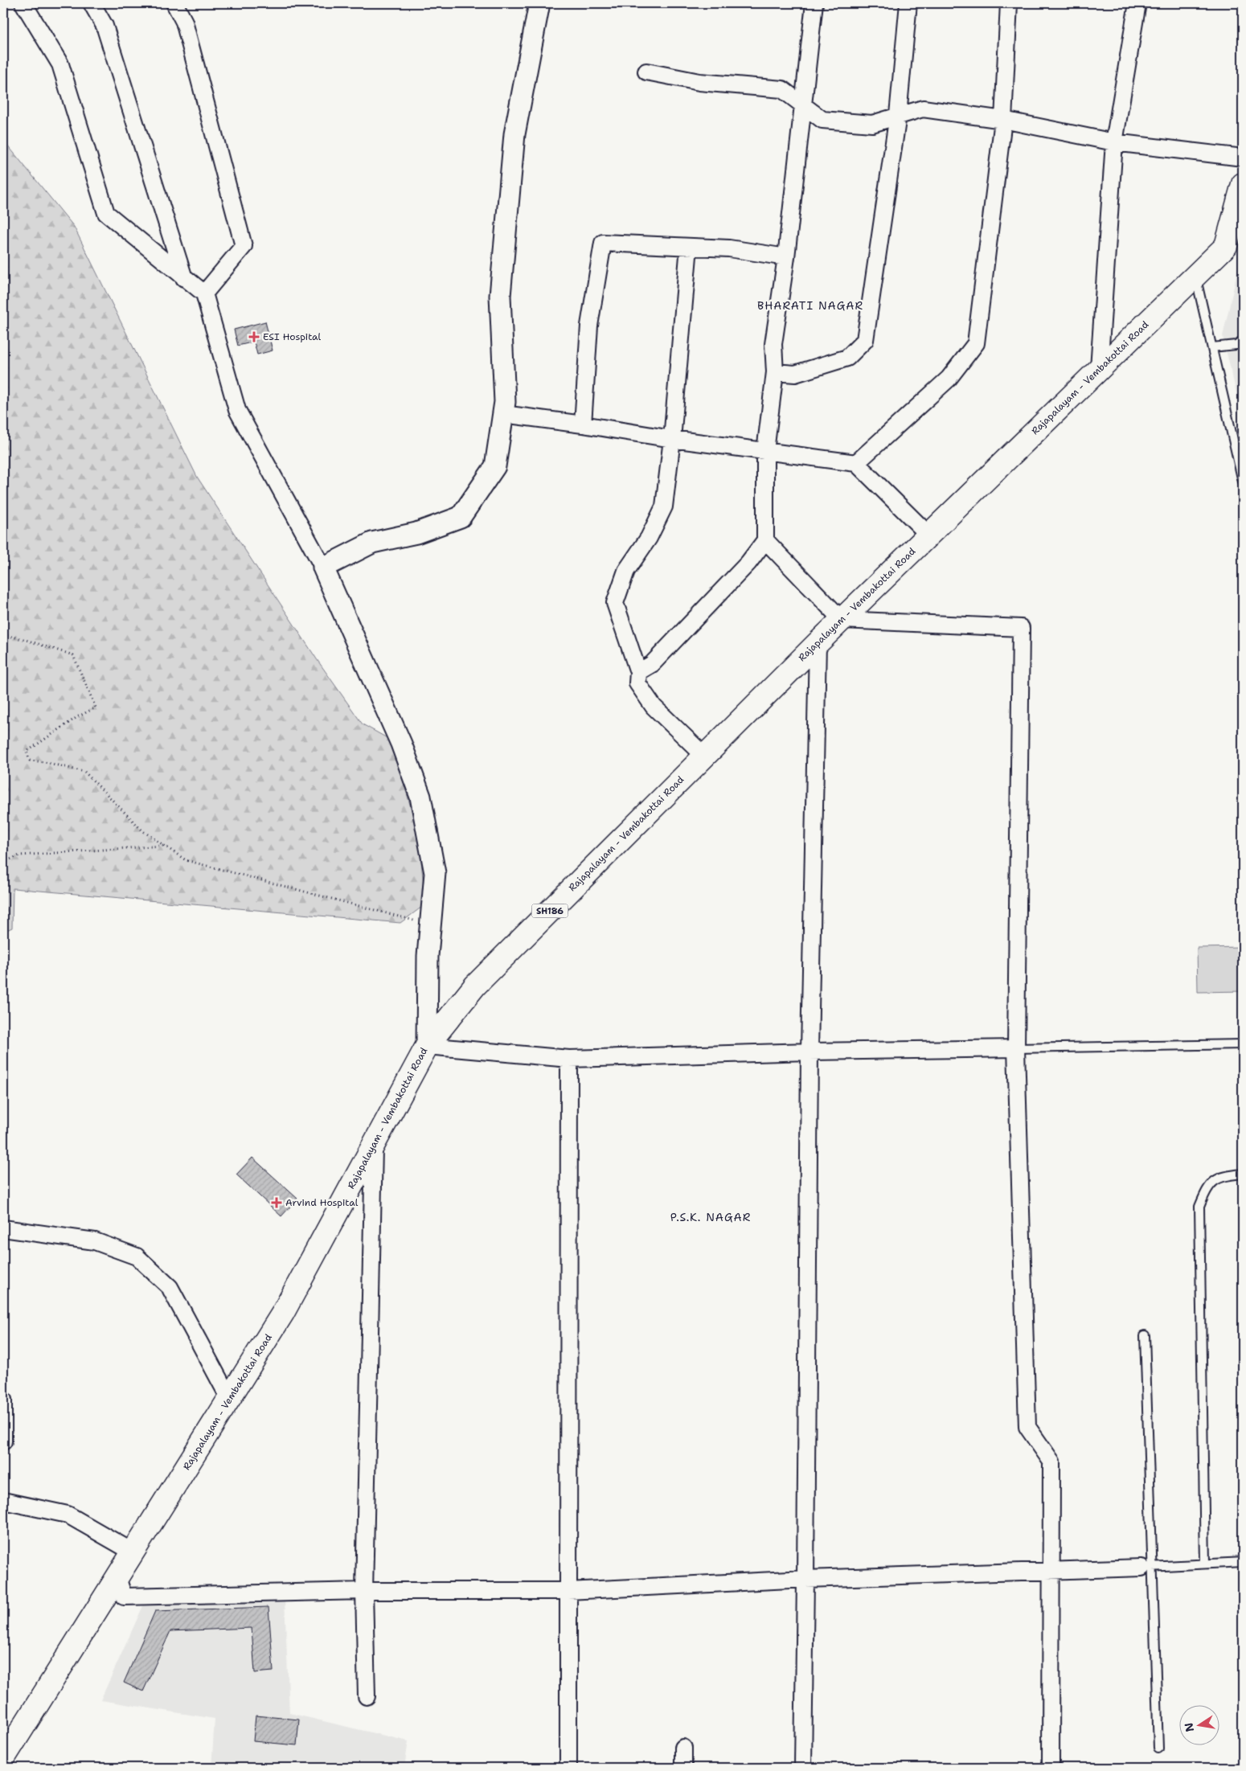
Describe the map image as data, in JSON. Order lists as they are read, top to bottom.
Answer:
{
  "streets": {
    "main road": ["Rajapalayam - Vembakottai Road", "SH186"]
  },
  "districts": ["BHARATI NAGAR", "P.S.K. NAGAR"],
  "places": {
    "health": ["ESI Hospital", "Arvind Hospital"]
  },
  "north": "left"
}
